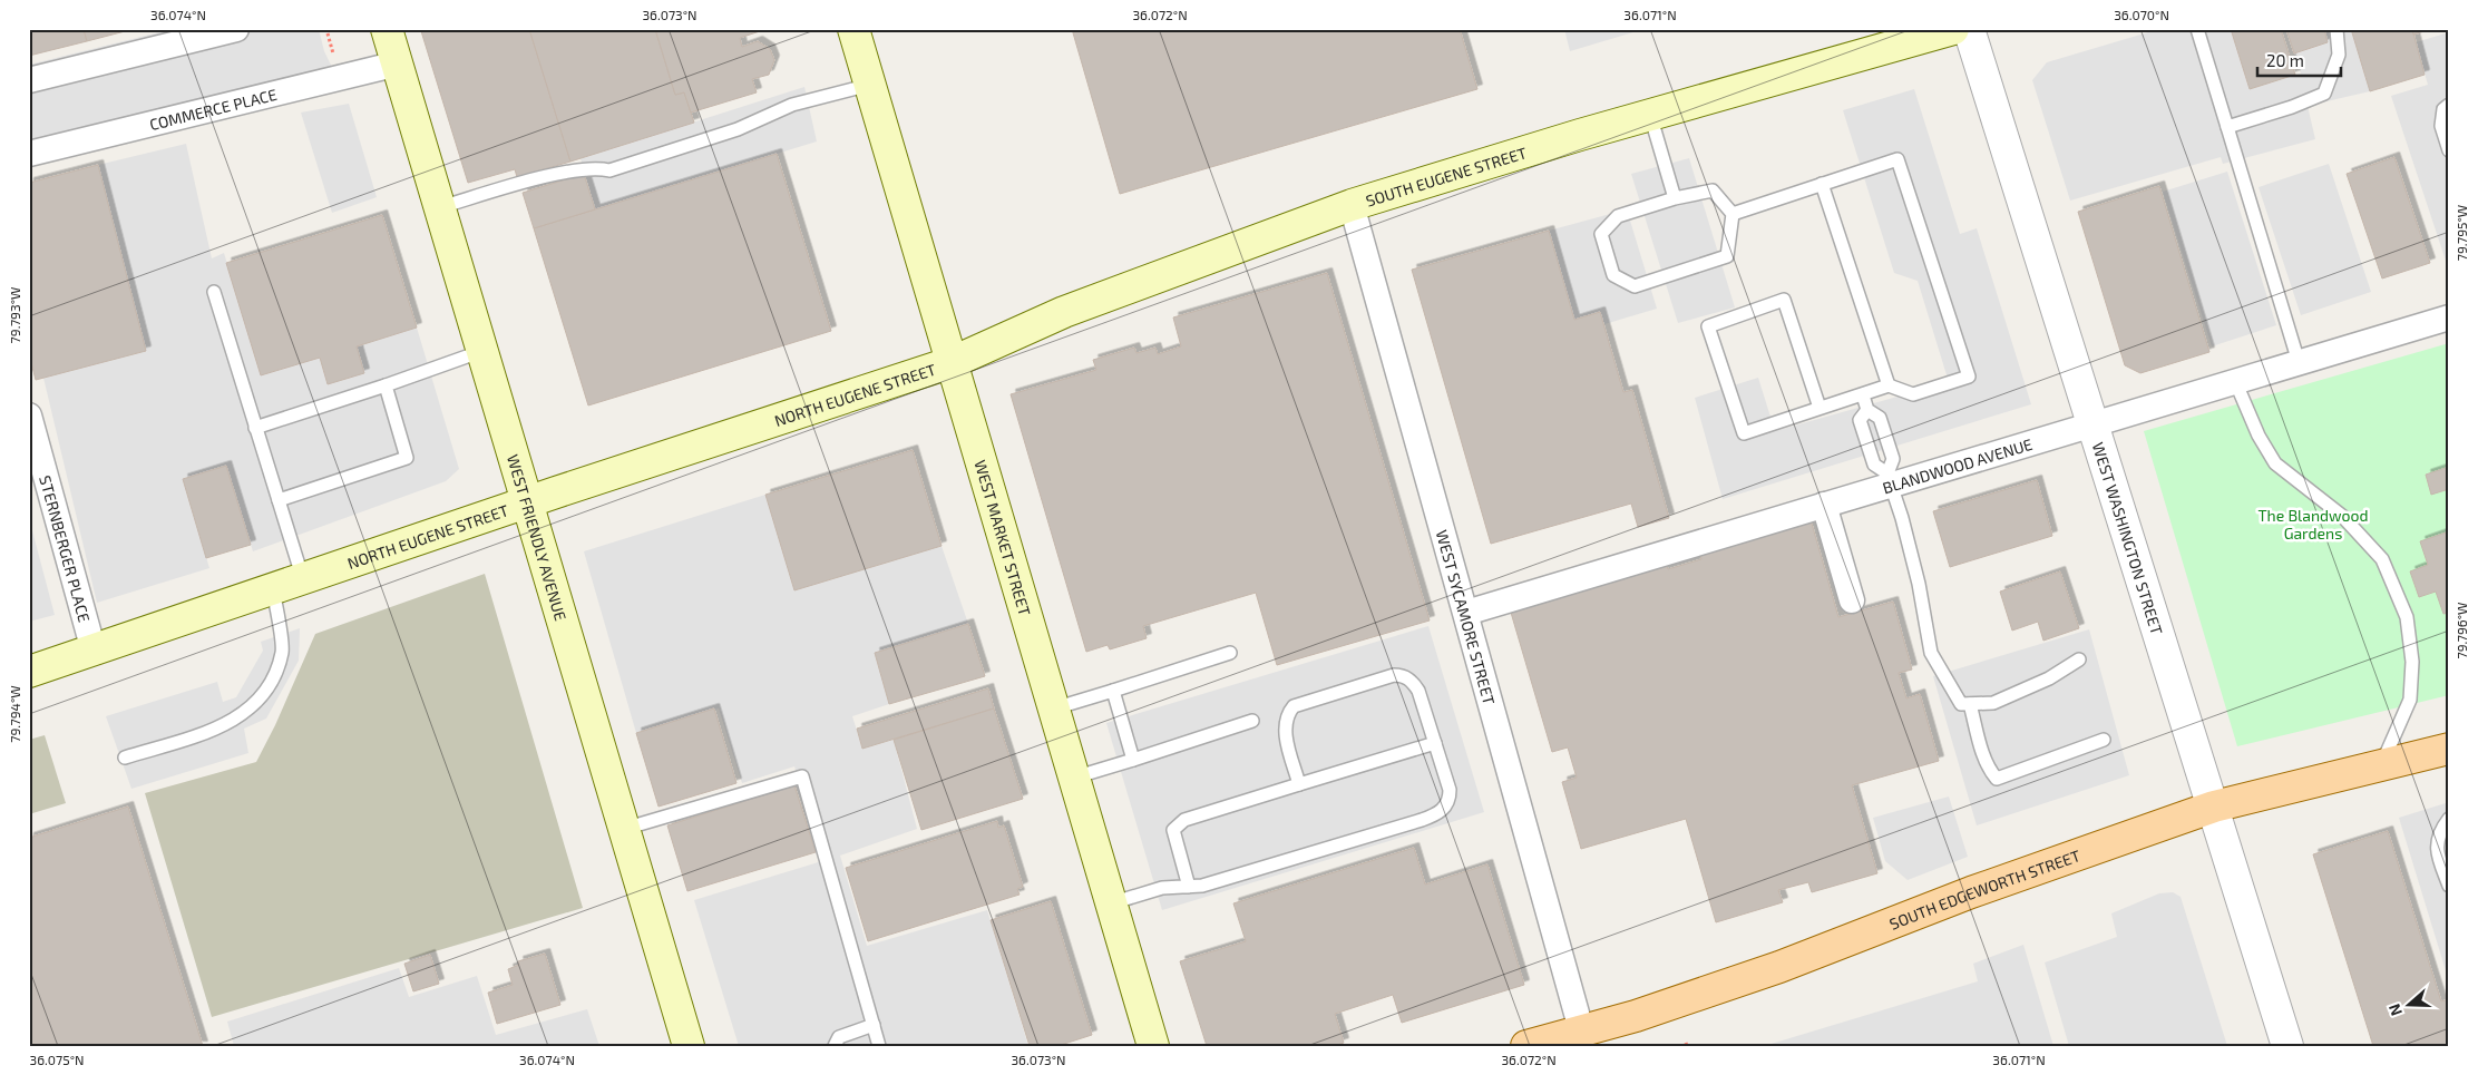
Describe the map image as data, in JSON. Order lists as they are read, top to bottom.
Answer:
{
  "streets": {
    "main road": [
      "SOUTH EUGENE STREET",
      "NORTH EUGENE STREET",
      "WEST MARKET STREET",
      "WEST FRIENDLY AVENUE",
      "SOUTH EDGEWORTH STREET"
    ],
    "street": [
      "COMMERCE PLACE",
      "BLANDWOOD AVENUE",
      "WEST WASHINGTON STREET",
      "STERNBERGER PLACE",
      "WEST SYCAMORE STREET"
    ]
  },
  "crossings": [
    ["COMMERCE PLACE", "WEST FRIENDLY AVENUE"],
    ["SOUTH EUGENE STREET", "NORTH EUGENE STREET"],
    ["SOUTH EUGENE STREET", "WEST MARKET STREET"],
    ["SOUTH EUGENE STREET", "WEST SYCAMORE STREET"],
    ["NORTH EUGENE STREET", "WEST MARKET STREET"],
    ["NORTH EUGENE STREET", "WEST FRIENDLY AVENUE"],
    ["NORTH EUGENE STREET", "STERNBERGER PLACE"],
    ["BLANDWOOD AVENUE", "WEST WASHINGTON STREET"],
    ["BLANDWOOD AVENUE", "WEST SYCAMORE STREET"],
    ["WEST WASHINGTON STREET", "SOUTH EDGEWORTH STREET"],
    ["WEST SYCAMORE STREET", "SOUTH EDGEWORTH STREET"]
  ],
  "parks": ["The Blandwood Gardens"],
  "scale_bar": "20 m",
  "north": "left",
  "coordinates": [
    "36.074°N",
    "36.073°N",
    "36.072°N",
    "36.071°N",
    "36.070°N",
    "79.795°W",
    "79.793°W",
    "79.796°W",
    "79.794°W",
    "36.075°N"
  ]
}
